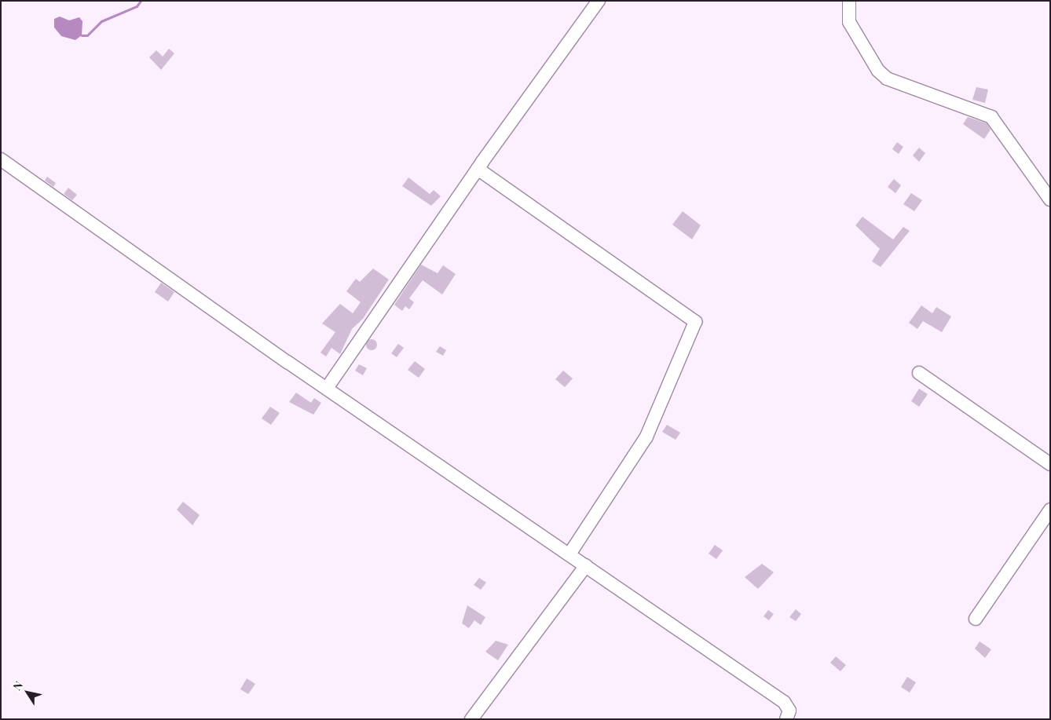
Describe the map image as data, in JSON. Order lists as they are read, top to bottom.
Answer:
{
  "north": "top left"
}
